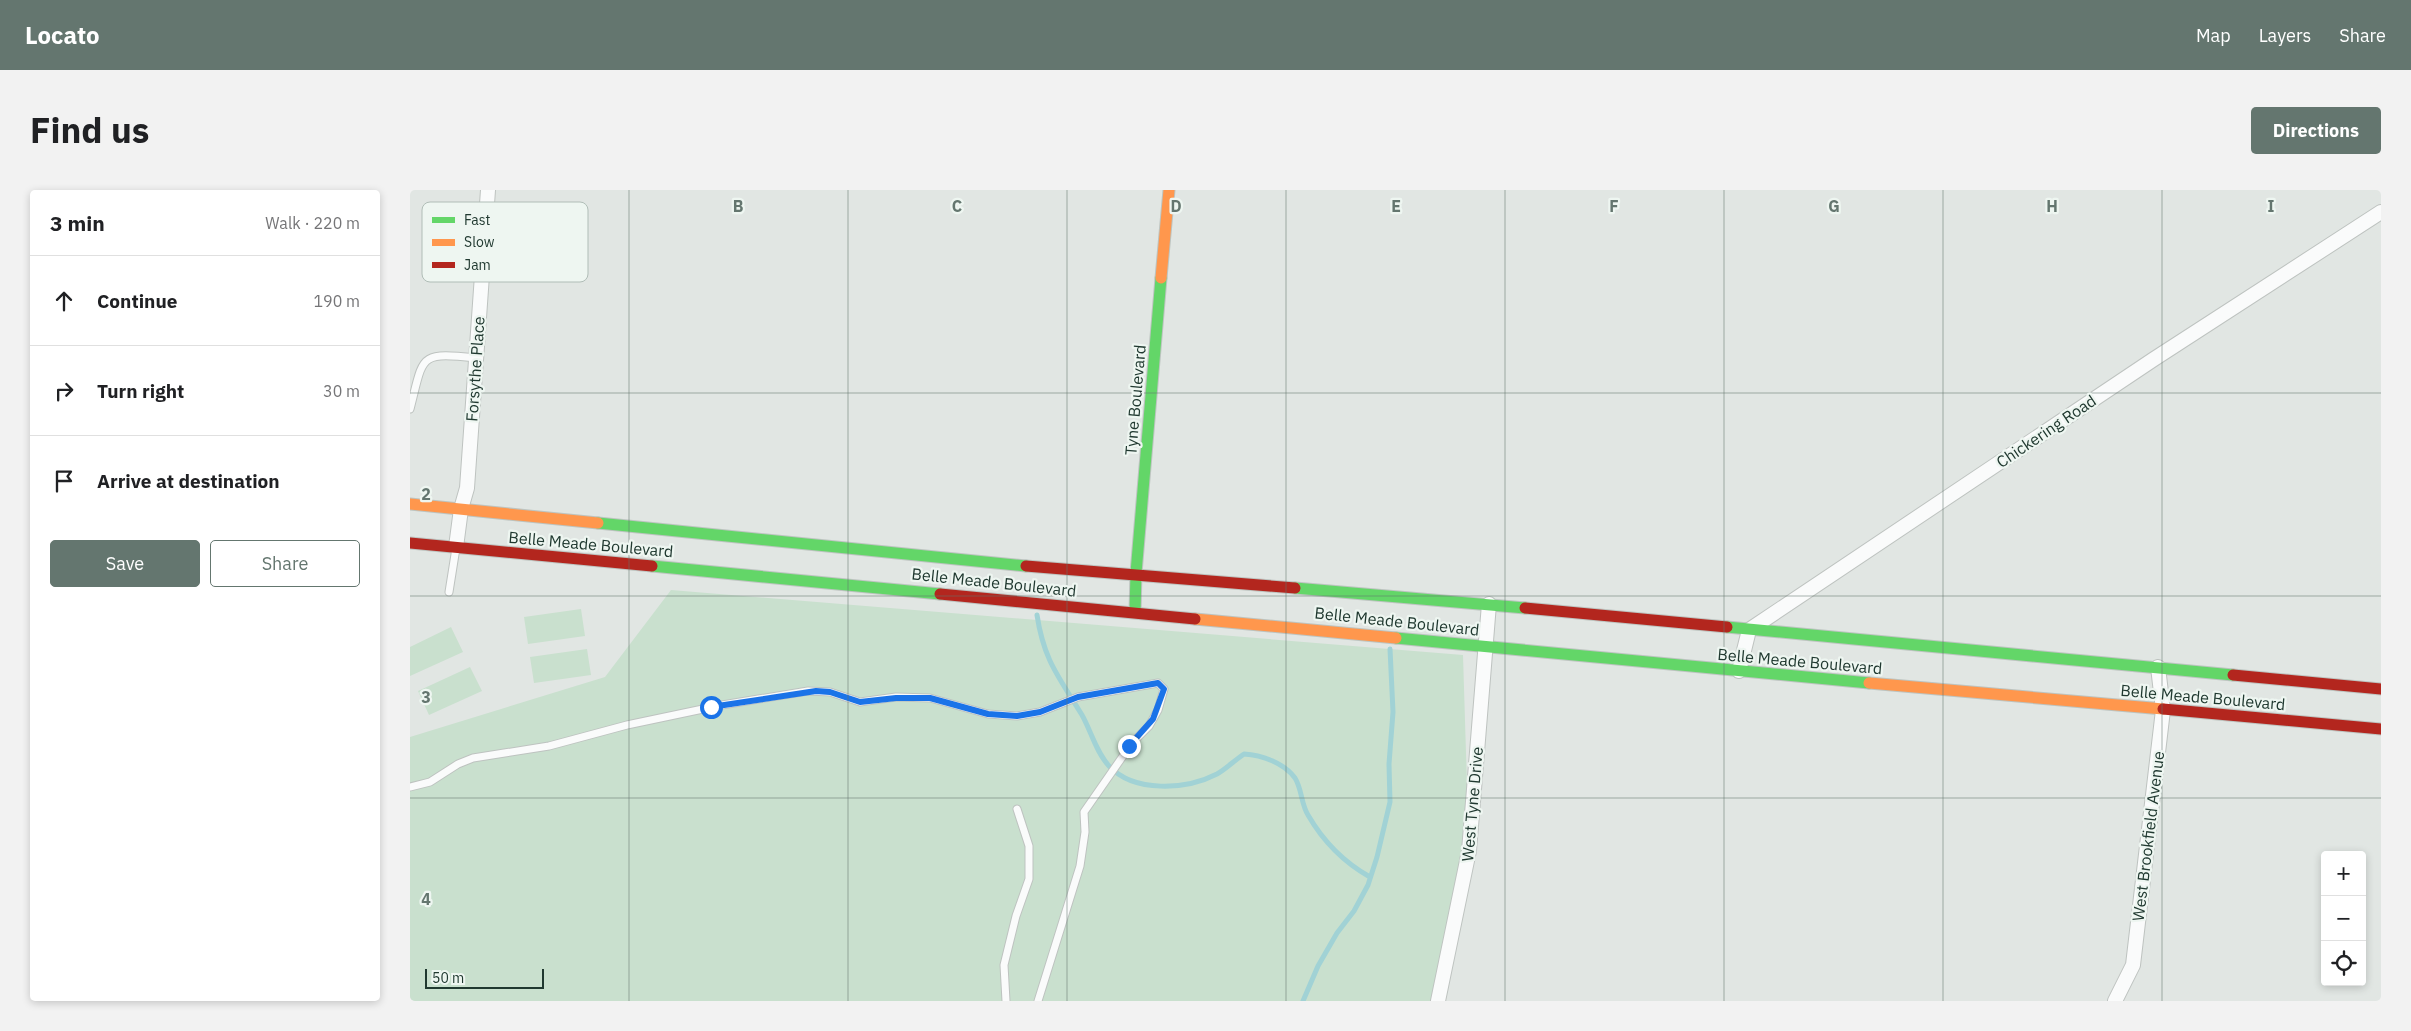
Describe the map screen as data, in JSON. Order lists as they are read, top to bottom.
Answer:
{
  "streets": {
    "street": [
      "Forsythe Place",
      "Tyne Boulevard",
      "Chickering Road",
      "Belle Meade Boulevard",
      "West Tyne Drive",
      "West Brookfield Avenue"
    ]
  },
  "crossings": [
    ["Forsythe Place", "Belle Meade Boulevard"],
    ["Tyne Boulevard", "Belle Meade Boulevard"],
    ["Chickering Road", "Belle Meade Boulevard"],
    ["Belle Meade Boulevard", "West Tyne Drive"],
    ["Belle Meade Boulevard", "West Brookfield Avenue"]
  ],
  "legend": ["Fast", "Slow", "Jam"],
  "scale_bar": "50 m",
  "page": {
    "header": "Locato",
    "nav": ["Map", "Layers", "Share"],
    "title": "Find us",
    "buttons": [
      "Directions",
      ["Save", "Share"]
    ],
    "heading": ["3 min", "Walk · 220 m"],
    "list": [
      ["Continue", "190 m"],
      ["Turn right", "30 m"],
      "Arrive at destination"
    ],
    "map_buttons": ["+", "−"],
    "scale": "50 m"
  },
  "grid": {
    "columns": [
      "B",
      "C",
      "D",
      "E",
      "F",
      "G",
      "H",
      "I"
    ],
    "rows": ["2", "3", "4"]
  }
}
